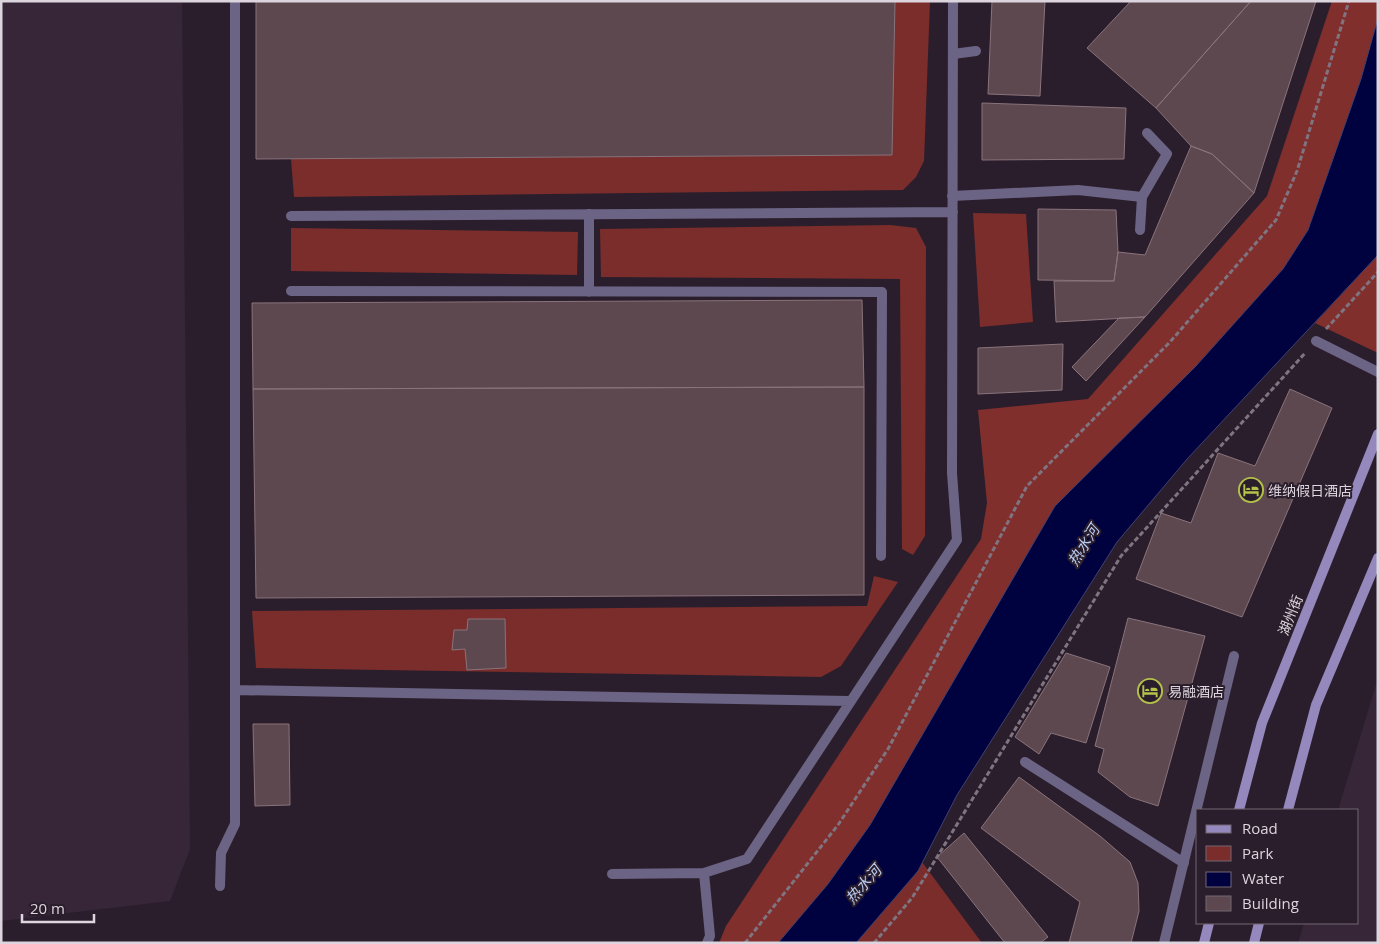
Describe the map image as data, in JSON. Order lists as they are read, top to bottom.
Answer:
{
  "streets": {
    "main road": ["湖州街"]
  },
  "water": ["热水河"],
  "places": {
    "hotel": ["维纳假日酒店", "易融酒店"]
  },
  "legend": [
    "Road",
    "Park",
    "Water",
    "Building"
  ],
  "scale_bar": "20 m"
}
